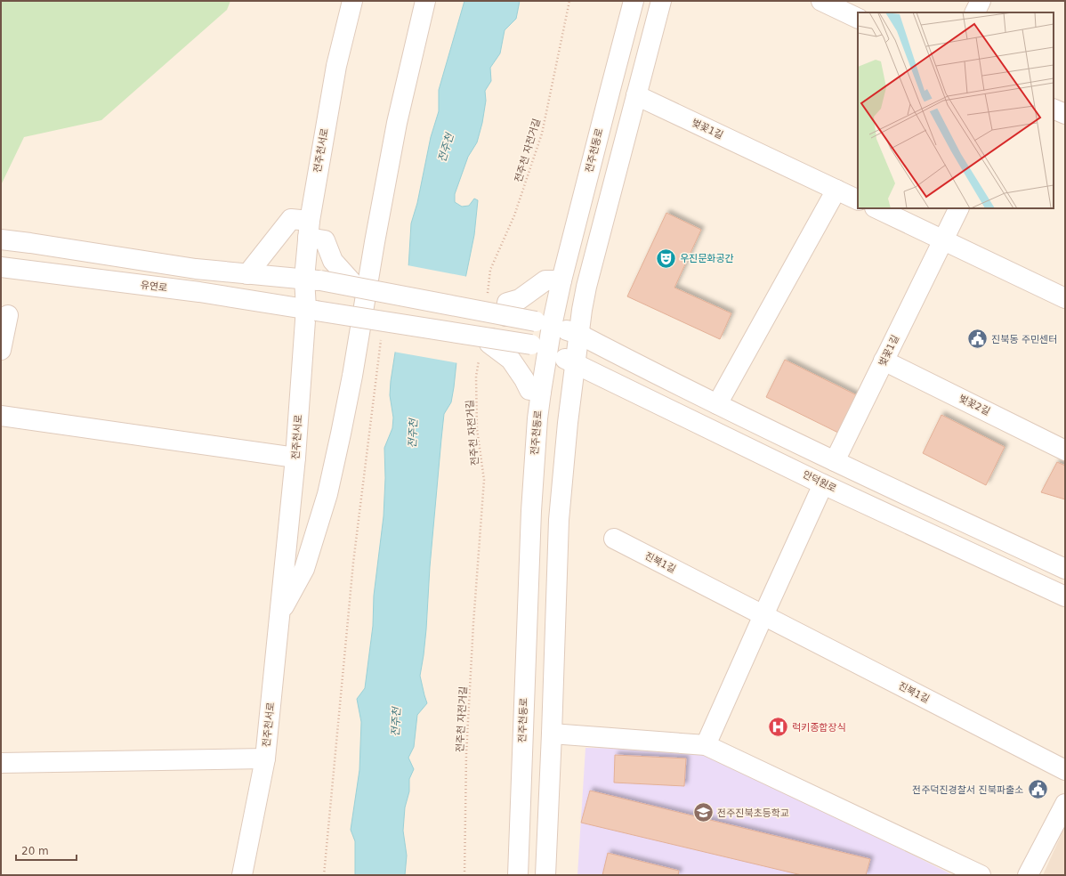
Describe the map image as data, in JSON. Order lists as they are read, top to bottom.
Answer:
{
  "streets": {
    "street": [
      "벚꽃1길",
      "전주천서로",
      "전주천동로",
      "유연로",
      "벚꽃2길",
      "안덕원로",
      "진북1길"
    ],
    "path": ["전주천 자전거길"]
  },
  "crossings": [
    ["벚꽃1길", "벚꽃2길"],
    ["전주천서로", "유연로"],
    ["전주천동로", "안덕원로"],
    ["유연로", "안덕원로"]
  ],
  "water": ["전주천"],
  "places": {
    "theatre": ["우진문화공간"],
    "public building": ["진북동 주민센터", "전주덕진경찰서 진북파출소"],
    "hospital": ["럭키종합장식"],
    "school or university": ["전주진북초등학교"]
  },
  "scale_bar": "20 m"
}
